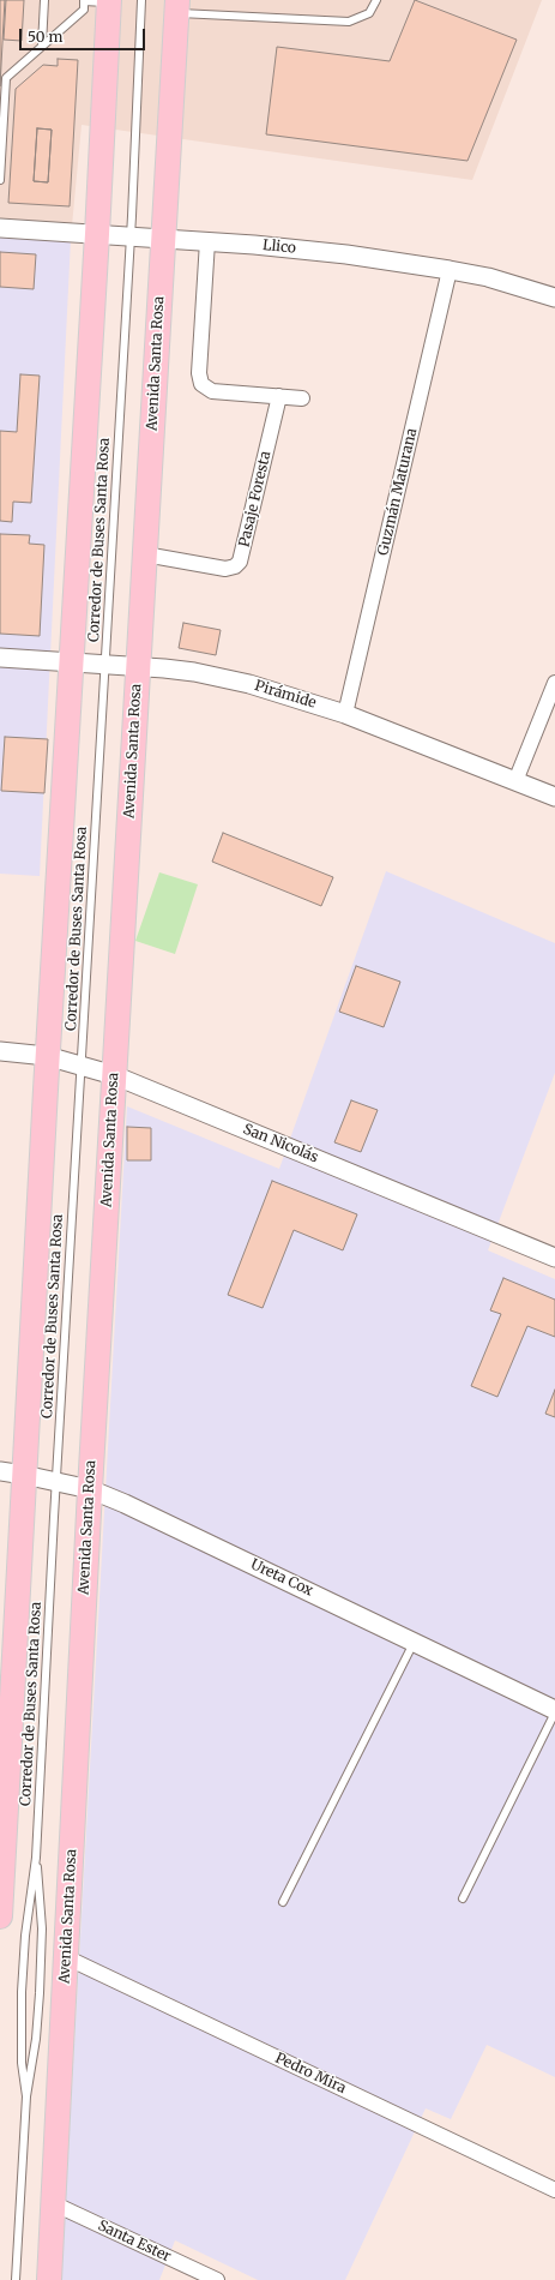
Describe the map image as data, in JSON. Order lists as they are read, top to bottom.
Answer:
{
  "streets": {
    "main road": ["Avenida Santa Rosa"],
    "street": [
      "Llico",
      "Guzmán Maturana",
      "Pasaje Foresta",
      "Pirámide",
      "San Nicolás",
      "Ureta Cox",
      "Pedro Mira",
      "Santa Ester"
    ],
    "lane": ["Corredor de Buses Santa Rosa"]
  },
  "crossings": [
    ["Llico", "Avenida Santa Rosa"],
    ["Llico", "Guzmán Maturana"],
    ["Llico", "Corredor de Buses Santa Rosa"],
    ["Avenida Santa Rosa", "Pasaje Foresta"],
    ["Avenida Santa Rosa", "Pirámide"],
    ["Avenida Santa Rosa", "San Nicolás"],
    ["Avenida Santa Rosa", "Ureta Cox"],
    ["Avenida Santa Rosa", "Pedro Mira"],
    ["Avenida Santa Rosa", "Santa Ester"],
    ["Guzmán Maturana", "Pirámide"],
    ["Corredor de Buses Santa Rosa", "Pirámide"],
    ["Corredor de Buses Santa Rosa", "San Nicolás"],
    ["Corredor de Buses Santa Rosa", "Ureta Cox"]
  ],
  "scale_bar": "50 m"
}
